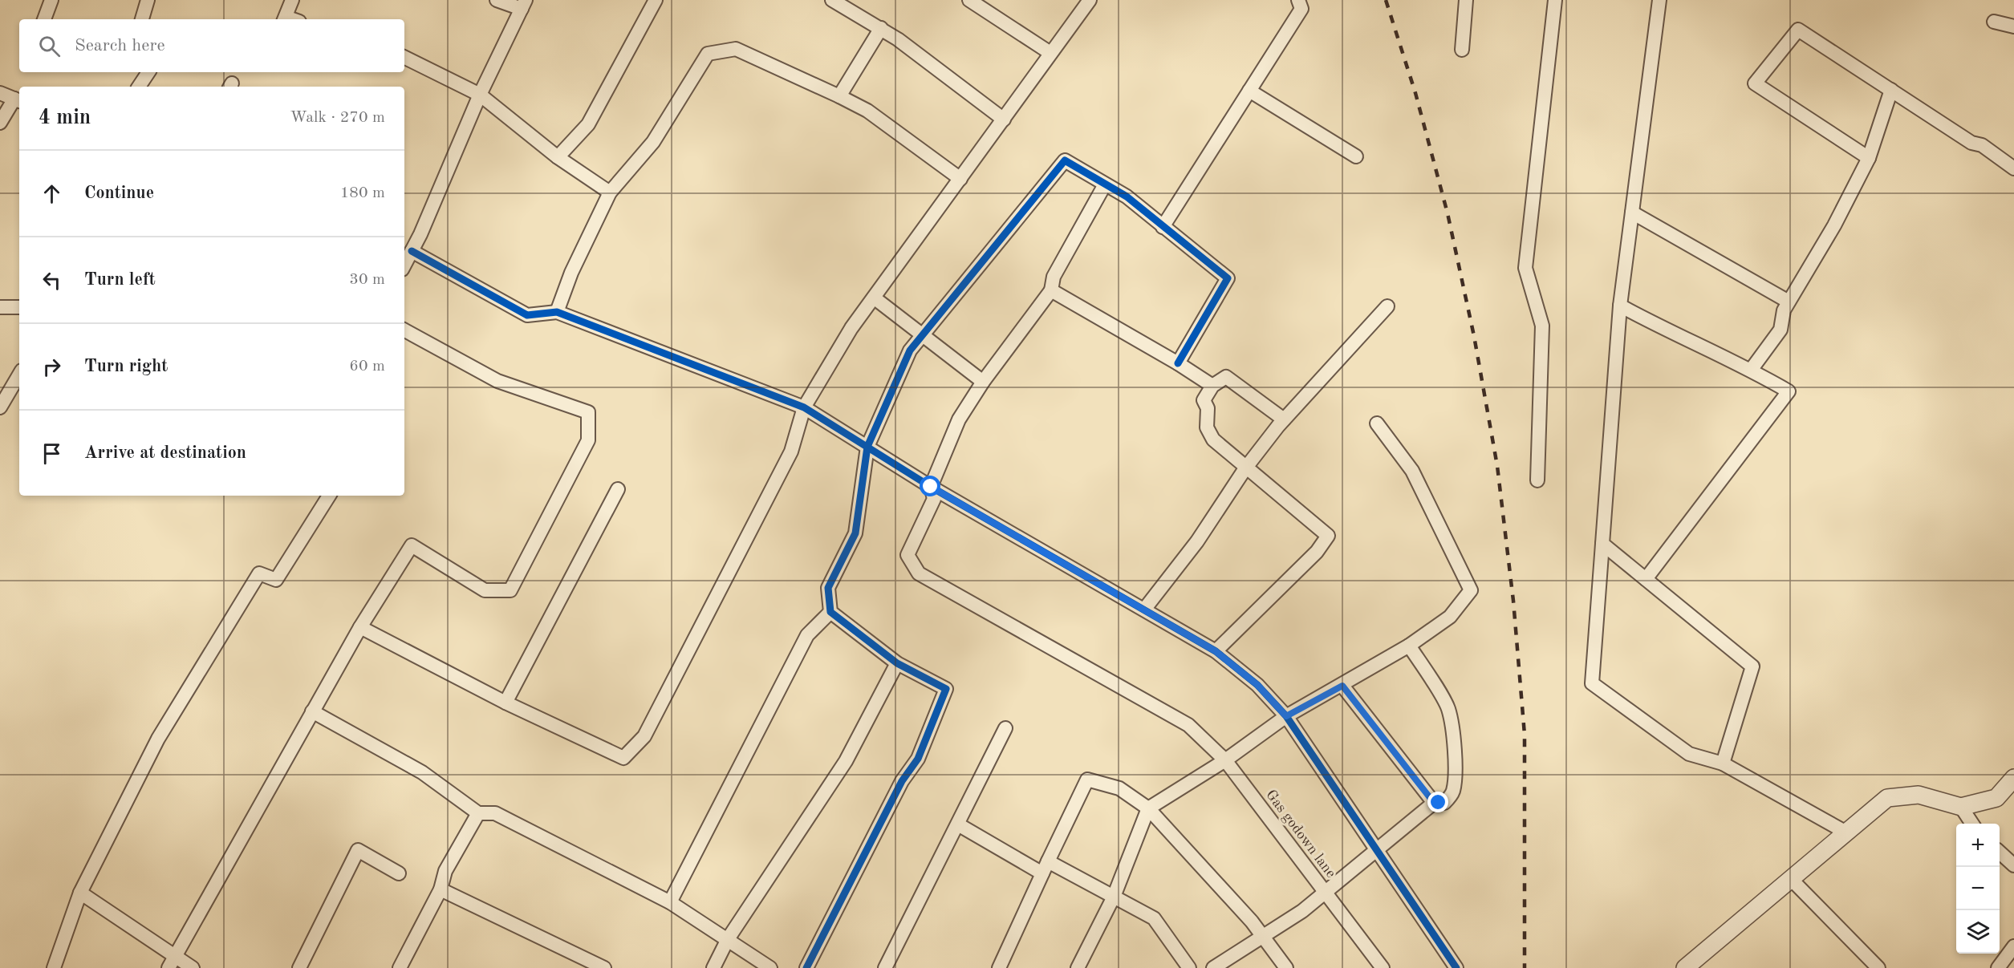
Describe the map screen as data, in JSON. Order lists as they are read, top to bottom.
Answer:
{
  "streets": {
    "street": ["Gas godown lane"]
  },
  "page": {
    "search": "Search here",
    "heading": ["4 min", "Walk · 270 m"],
    "list": [
      ["Continue", "180 m"],
      ["Turn left", "30 m"],
      ["Turn right", "60 m"],
      "Arrive at destination"
    ],
    "map_buttons": ["+", "−"]
  }
}
